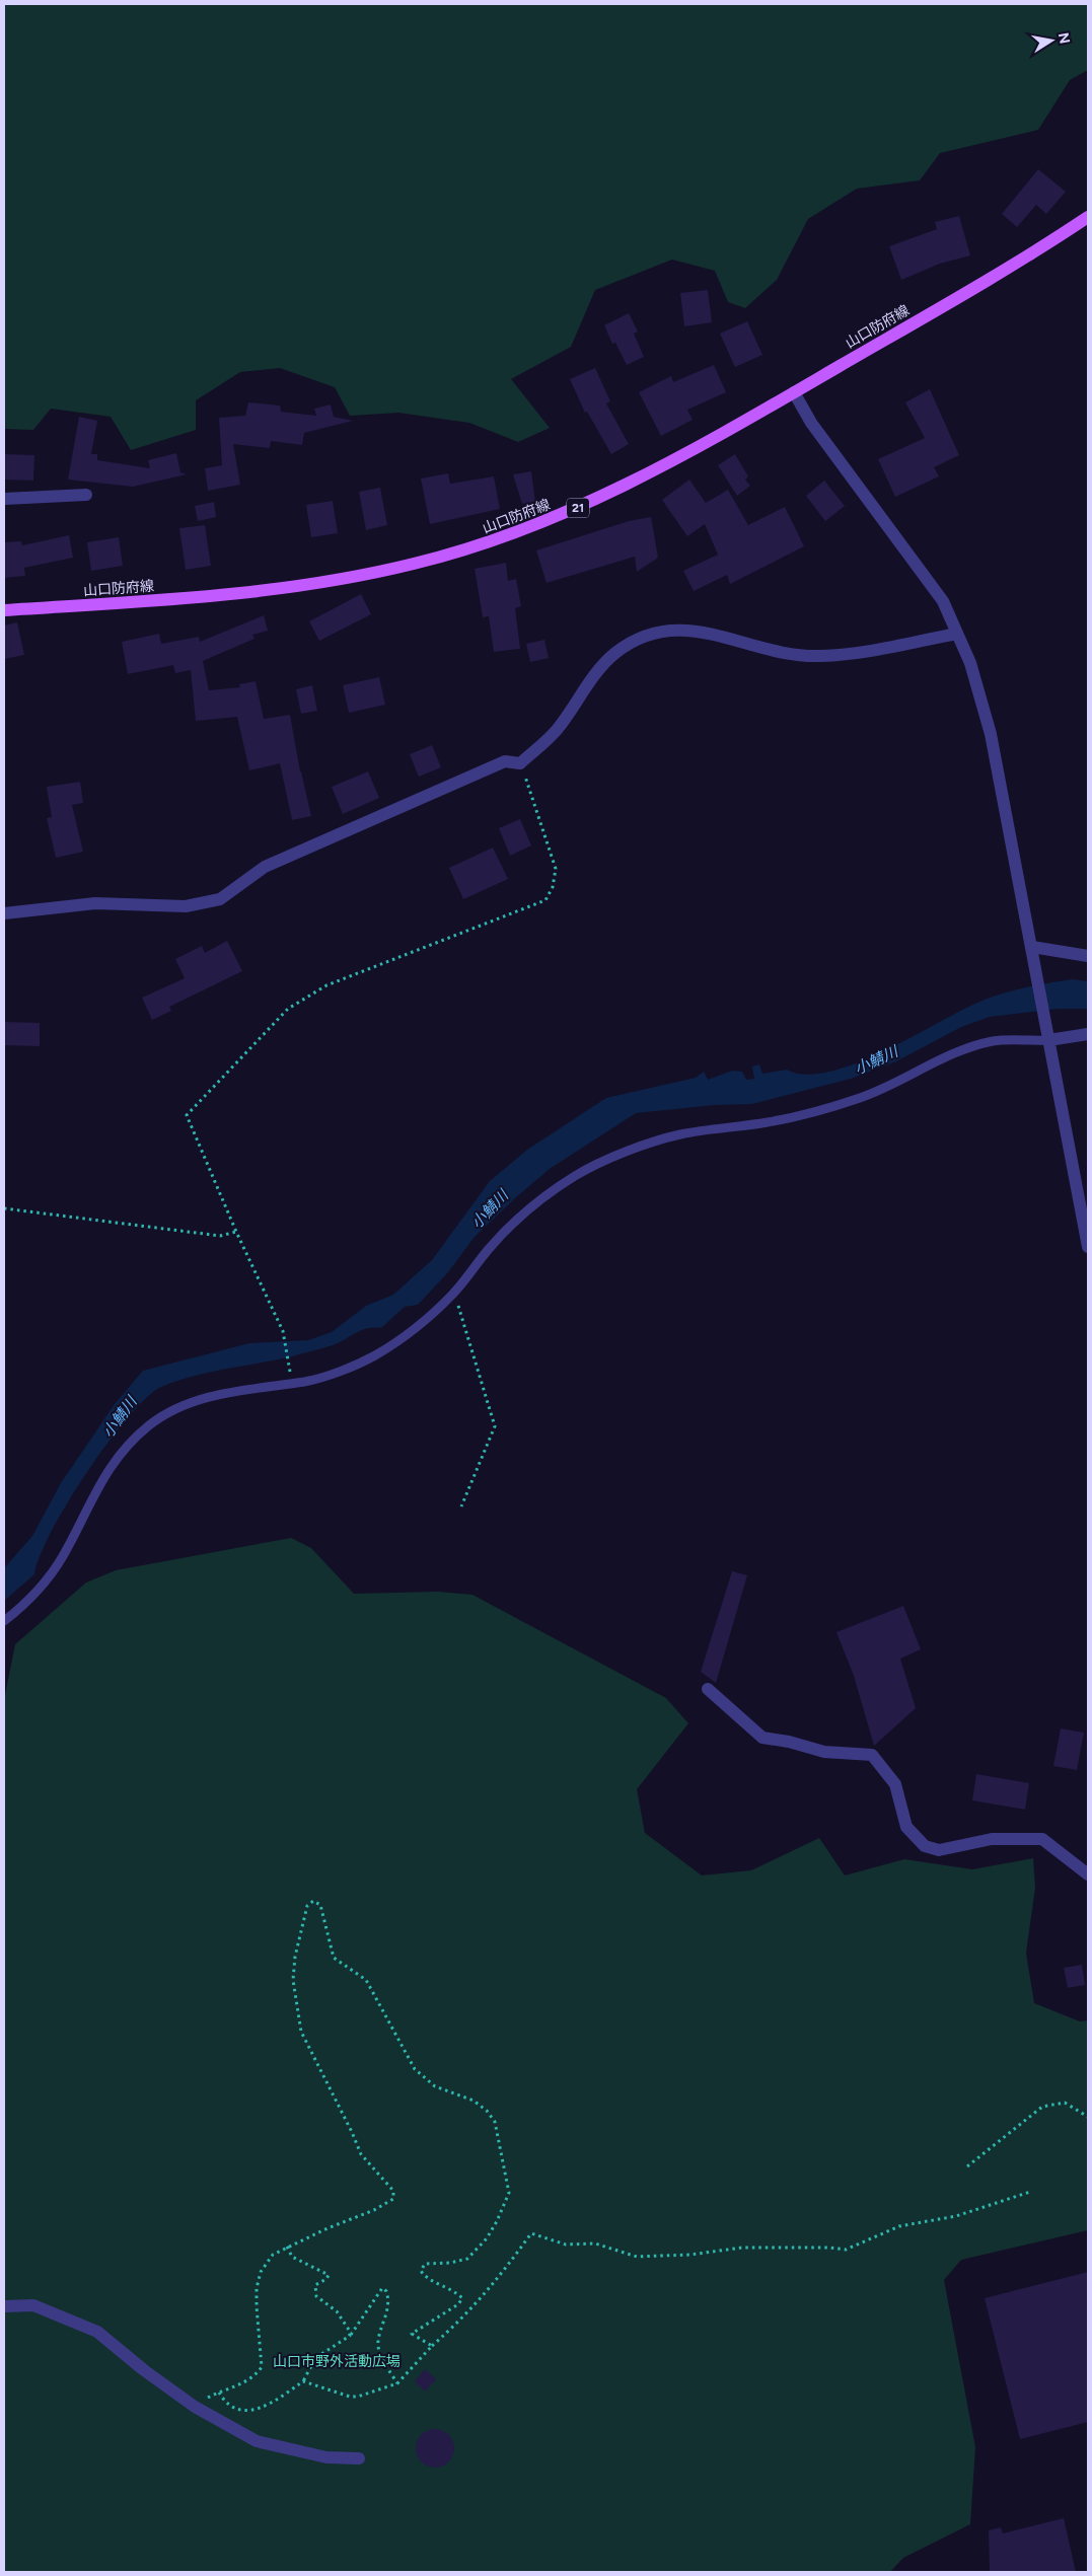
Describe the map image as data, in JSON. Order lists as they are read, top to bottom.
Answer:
{
  "streets": {
    "main road": ["山口防府線", "21"]
  },
  "water": ["小鯖川"],
  "parks": ["山口市野外活動広場"],
  "north": "right"
}
